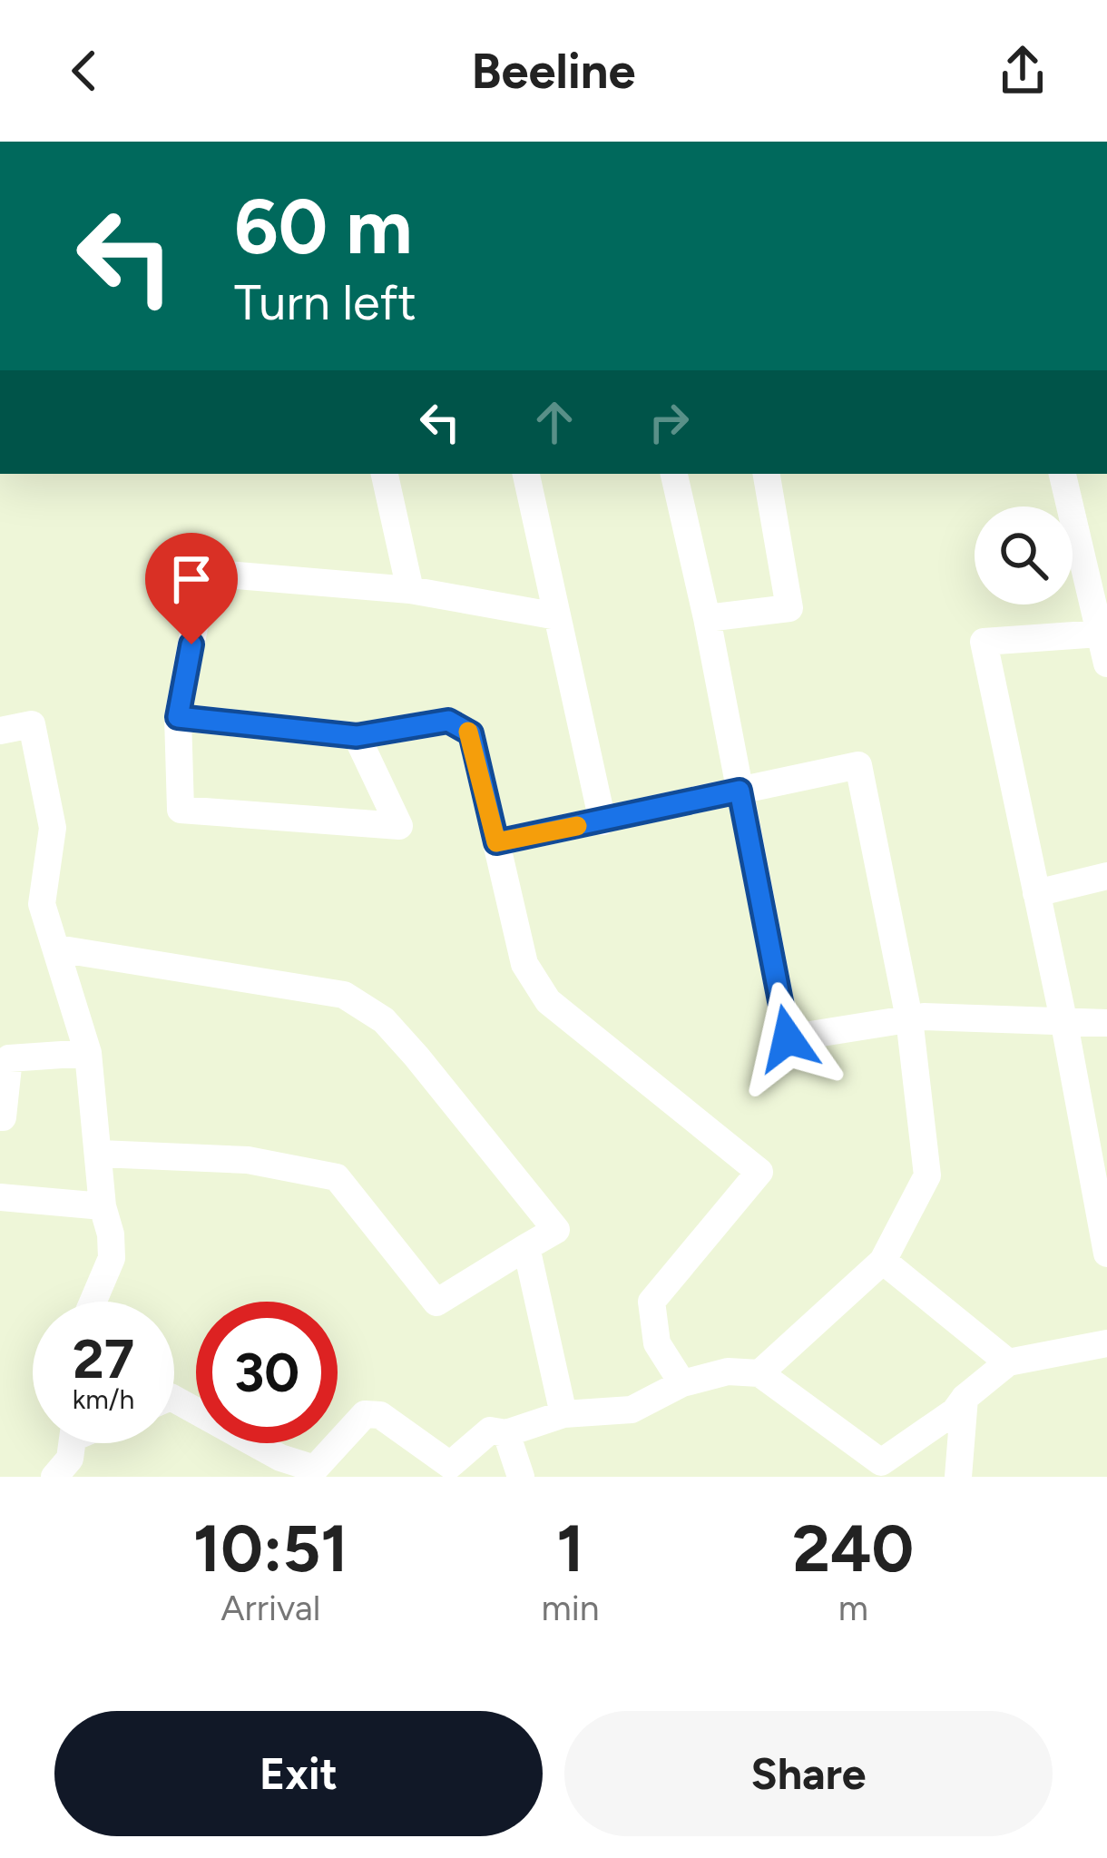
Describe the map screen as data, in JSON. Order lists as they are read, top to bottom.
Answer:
{
  "page": {
    "header": "Beeline",
    "turn": ["60 m", "Turn left"],
    "speed": "27 km/h",
    "limit": "30",
    "eta": [
      "10:51",
      "Arrival",
      "1",
      "min",
      "240",
      "m"
    ],
    "buttons": ["Exit", "Share"]
  }
}
